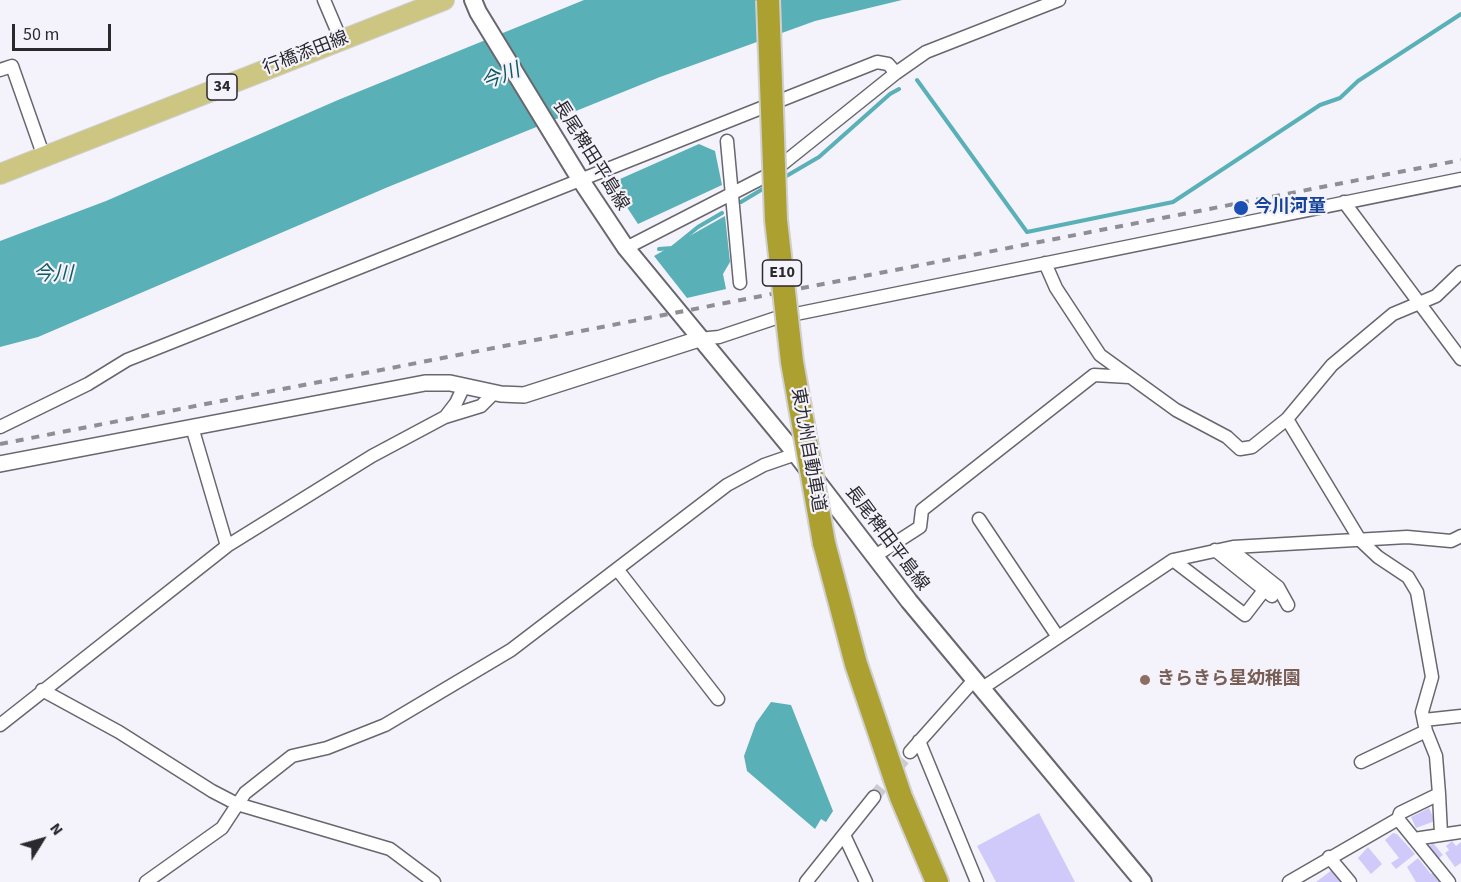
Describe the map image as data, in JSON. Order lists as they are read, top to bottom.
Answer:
{
  "streets": {
    "highway": ["E10", "東九州自動車道"],
    "main road": ["行橋添田線", "34", "長尾稗田平島線"]
  },
  "water": ["今川"],
  "places": ["今川河童", "きらきら星幼稚園"],
  "scale_bar": "50 m",
  "north": "top right"
}
